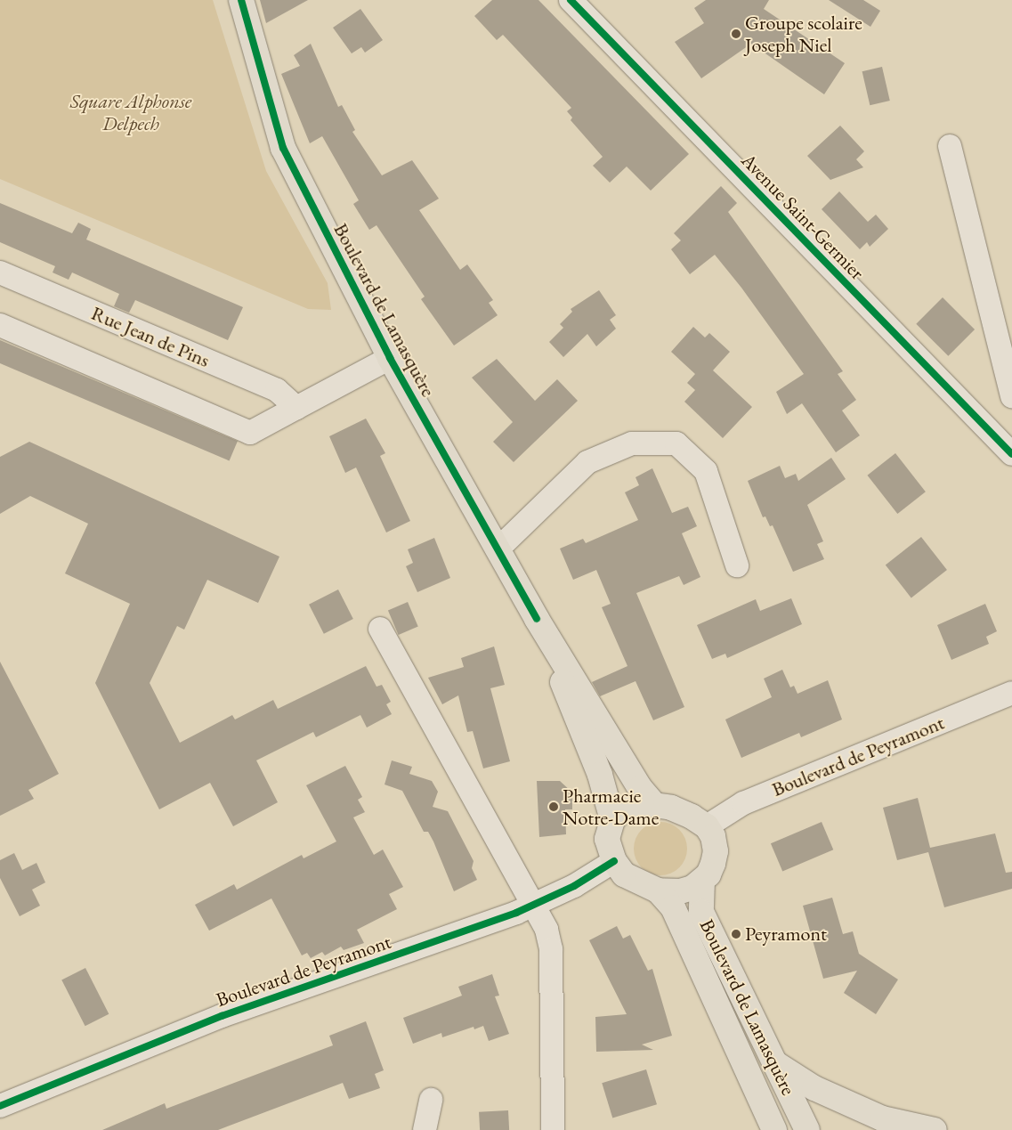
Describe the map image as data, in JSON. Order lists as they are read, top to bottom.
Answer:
{
  "streets": {
    "main road": ["Boulevard de Lamasquère"],
    "street": ["Avenue Saint-Germier", "Rue Jean de Pins", "Boulevard de Peyramont"]
  },
  "crossings": [
    ["Boulevard de Lamasquère", "Boulevard de Peyramont"]
  ],
  "parks": ["Square Alphonse Delpech"],
  "places": ["Groupe scolaire Joseph Niel", "Pharmacie Notre-Dame", "Peyramont"]
}
